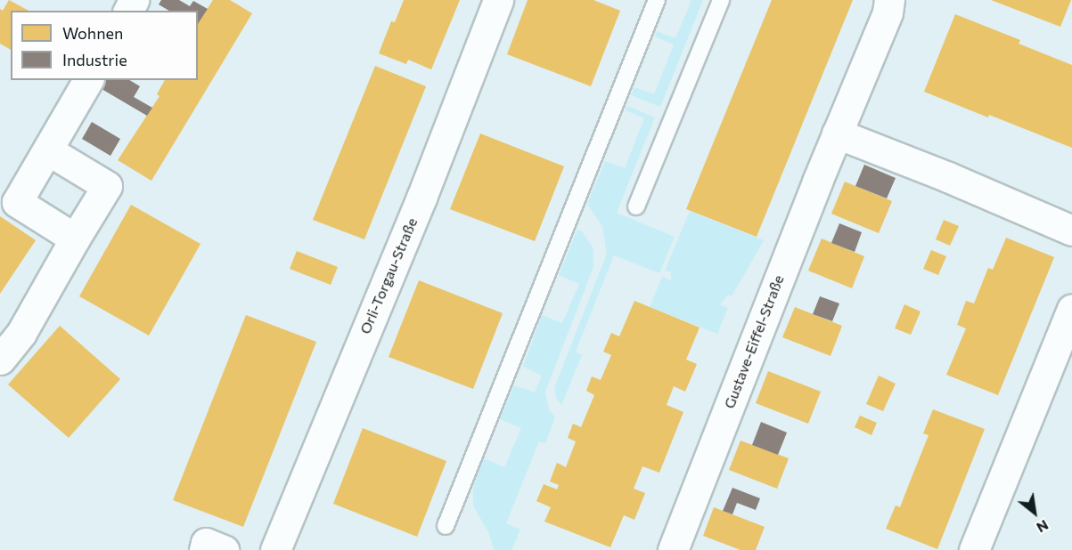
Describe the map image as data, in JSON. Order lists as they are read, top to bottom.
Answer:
{
  "streets": {
    "street": ["Orli-Torgau-Straße", "Gustave-Eiffel-Straße"]
  },
  "legend": ["Wohnen", "Industrie"],
  "north": "bottom right"
}
